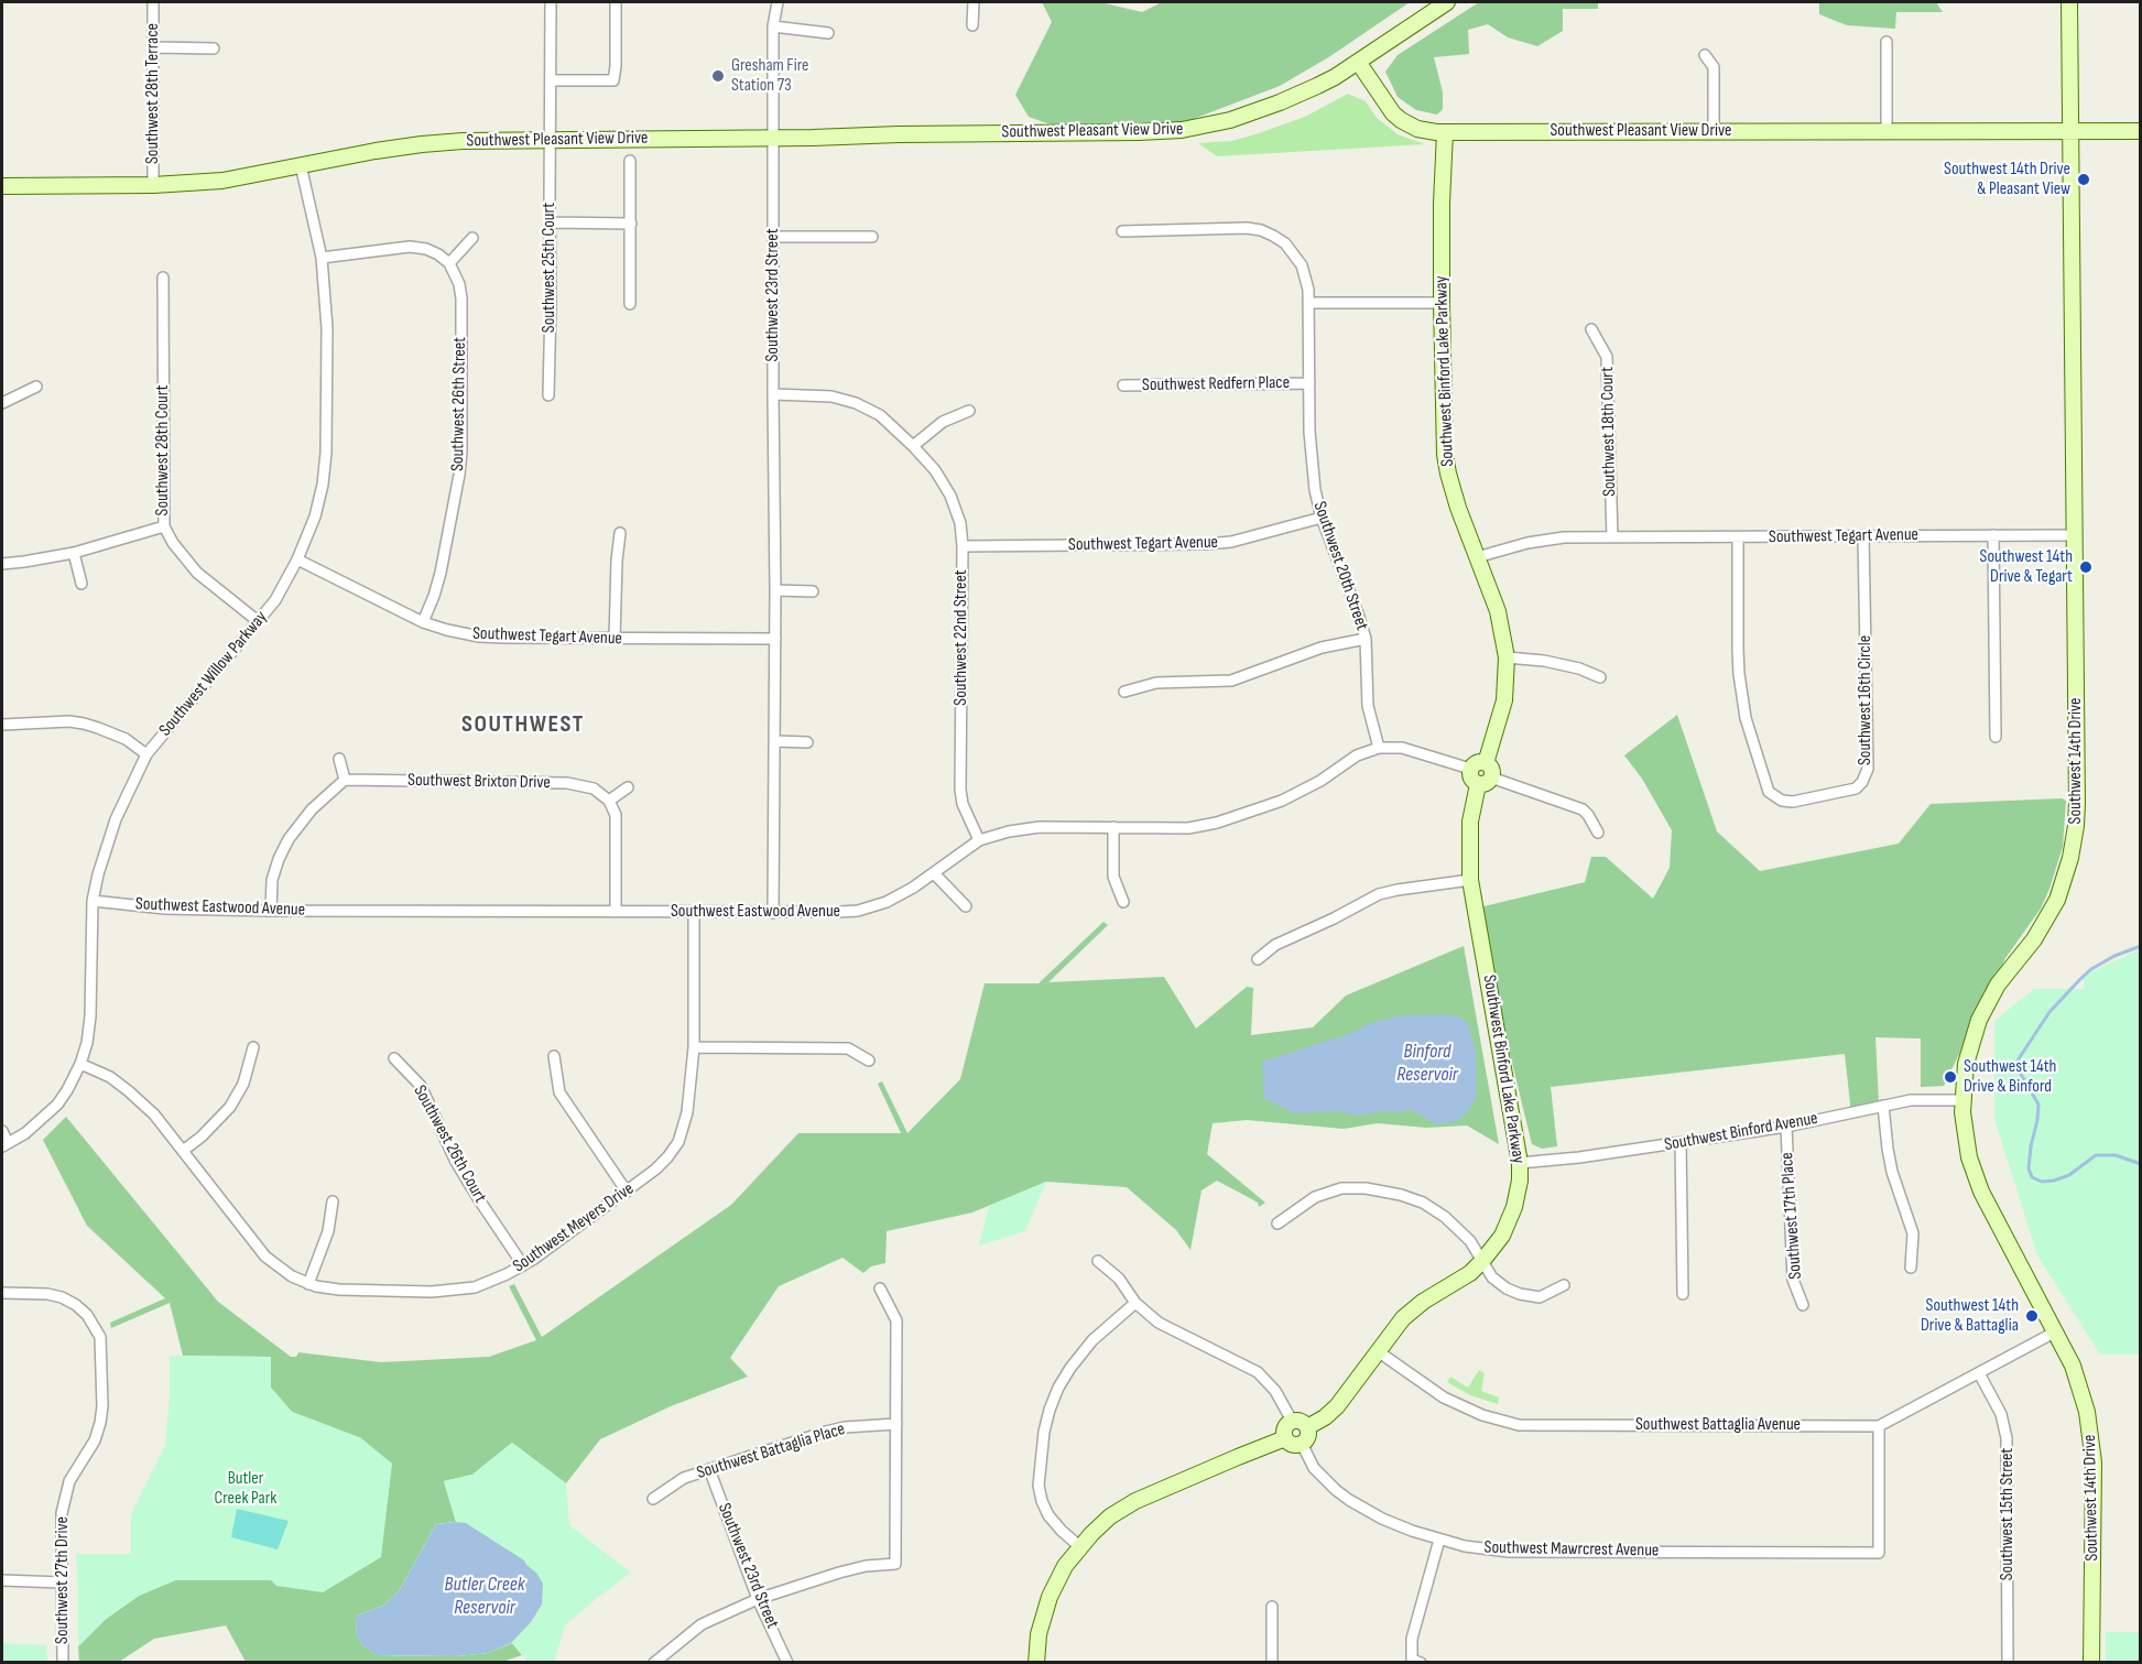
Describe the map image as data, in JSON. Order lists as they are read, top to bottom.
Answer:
{
  "streets": {
    "street": [
      "Southwest 28th Terrace",
      "Southwest Pleasant View Drive",
      "Southwest 25th Court",
      "Southwest 23rd Street",
      "Southwest Binford Lake Parkway",
      "Southwest Redfern Place",
      "Southwest 26th Street",
      "Southwest 18th Court",
      "Southwest 28th Court",
      "Southwest Tegart Avenue",
      "Southwest 20th Street",
      "Southwest 22nd Street",
      "Southwest Willow Parkway",
      "Southwest 16th Circle",
      "Southwest 14th Drive",
      "Southwest Brixton Drive",
      "Southwest Eastwood Avenue",
      "Southwest Binford Avenue",
      "Southwest 26th Court",
      "Southwest 17th Place",
      "Southwest Meyers Drive",
      "Southwest Battaglia Avenue",
      "Southwest Battaglia Place",
      "Southwest 15th Street",
      "Southwest Mawrcrest Avenue",
      "Southwest 27th Drive"
    ]
  },
  "crossings": [
    ["Southwest 28th Terrace", "Southwest Pleasant View Drive"],
    ["Southwest Pleasant View Drive", "Southwest 25th Court"],
    ["Southwest Pleasant View Drive", "Southwest 23rd Street"],
    ["Southwest Pleasant View Drive", "Southwest Binford Lake Parkway"],
    ["Southwest Pleasant View Drive", "Southwest Willow Parkway"],
    ["Southwest Pleasant View Drive", "Southwest 14th Drive"],
    ["Southwest 23rd Street", "Southwest Tegart Avenue"],
    ["Southwest 23rd Street", "Southwest 22nd Street"],
    ["Southwest 23rd Street", "Southwest Eastwood Avenue"],
    ["Southwest 23rd Street", "Southwest Battaglia Place"],
    ["Southwest Binford Lake Parkway", "Southwest Tegart Avenue"],
    ["Southwest Binford Lake Parkway", "Southwest Binford Avenue"],
    ["Southwest Binford Lake Parkway", "Southwest Battaglia Avenue"],
    ["Southwest Binford Lake Parkway", "Southwest Mawrcrest Avenue"],
    ["Southwest Redfern Place", "Southwest 20th Street"],
    ["Southwest 26th Street", "Southwest Tegart Avenue"],
    ["Southwest 18th Court", "Southwest Tegart Avenue"],
    ["Southwest 28th Court", "Southwest Willow Parkway"],
    ["Southwest Tegart Avenue", "Southwest 20th Street"],
    ["Southwest Tegart Avenue", "Southwest 22nd Street"],
    ["Southwest Tegart Avenue", "Southwest Willow Parkway"],
    ["Southwest Tegart Avenue", "Southwest 16th Circle"],
    ["Southwest Tegart Avenue", "Southwest 14th Drive"],
    ["Southwest 20th Street", "Southwest Eastwood Avenue"],
    ["Southwest 22nd Street", "Southwest Eastwood Avenue"],
    ["Southwest Willow Parkway", "Southwest Eastwood Avenue"],
    ["Southwest Willow Parkway", "Southwest Meyers Drive"],
    ["Southwest 14th Drive", "Southwest Binford Avenue"],
    ["Southwest 14th Drive", "Southwest Battaglia Avenue"],
    ["Southwest Eastwood Avenue", "Southwest Meyers Drive"],
    ["Southwest Binford Avenue", "Southwest 17th Place"],
    ["Southwest 26th Court", "Southwest Meyers Drive"],
    ["Southwest Battaglia Avenue", "Southwest 15th Street"],
    ["Southwest Battaglia Avenue", "Southwest Mawrcrest Avenue"]
  ],
  "districts": ["SOUTHWEST"],
  "water": ["Binford Reservoir", "Butler Creek Reservoir"],
  "parks": ["Butler Creek Park"],
  "places": [
    "Gresham Fire Station 73",
    "Southwest 14th Drive & Pleasant View",
    "Southwest 14th Drive & Tegart",
    "Southwest 14th Drive & Binford",
    "Southwest 14th Drive & Battaglia"
  ]
}
